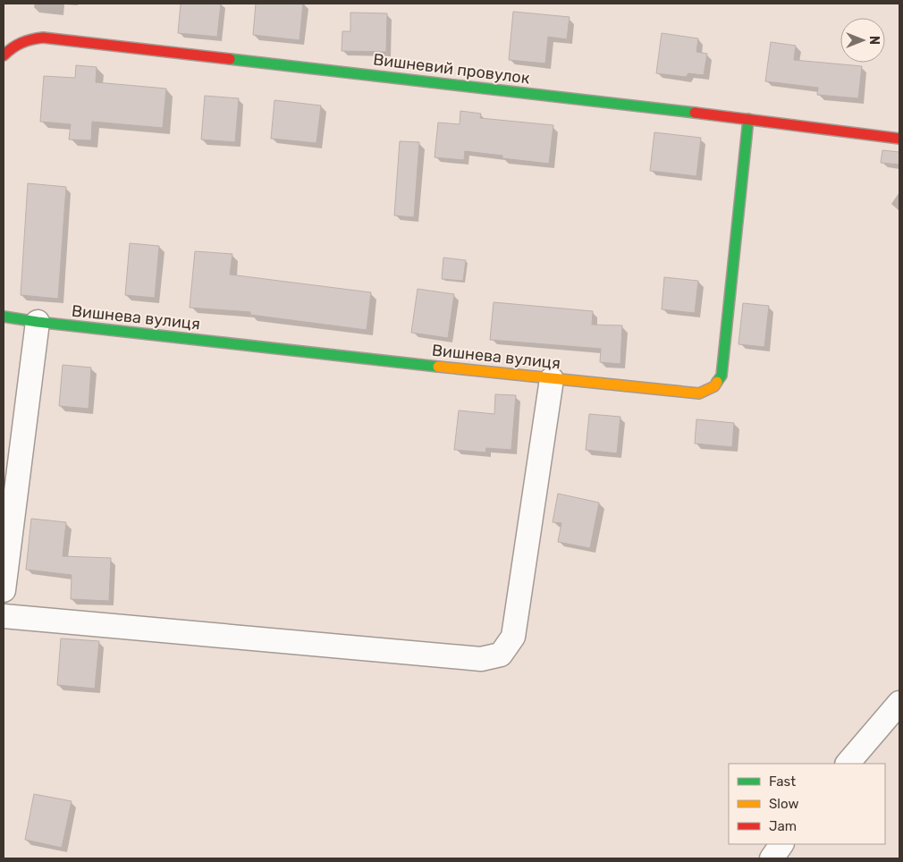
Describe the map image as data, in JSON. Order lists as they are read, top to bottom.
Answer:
{
  "streets": {
    "street": ["Вишневий провулок", "Вишнева вулиця"]
  },
  "crossings": [
    ["Вишневий провулок", "Вишнева вулиця"]
  ],
  "legend": ["Fast", "Slow", "Jam"],
  "north": "right"
}
